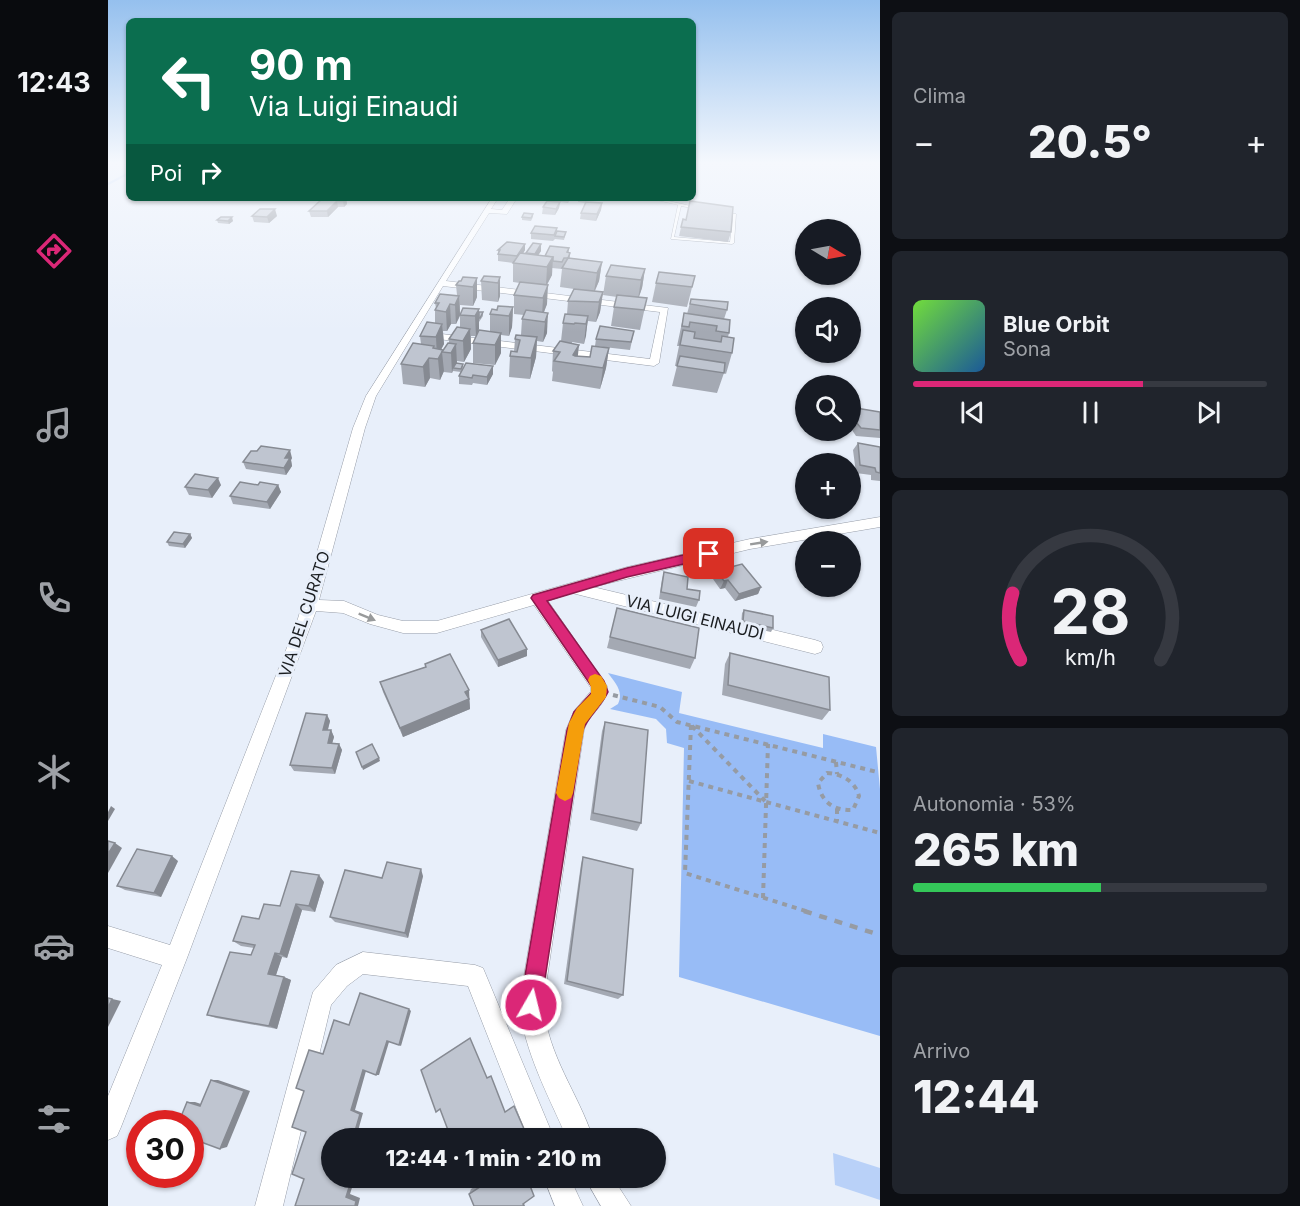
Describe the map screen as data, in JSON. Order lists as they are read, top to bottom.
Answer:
{
  "streets": {
    "street": ["VIA DEL CURATO", "VIA LUIGI EINAUDI"]
  },
  "north": "right",
  "page": {
    "tabs": "12:43",
    "tile": [
      "Clima",
      ["Autonomia · 53%", "265 km"],
      ["Arrivo", "12:44"]
    ],
    "turn": ["90 m", "Via Luigi Einaudi"],
    "heat": ["−", "20.5°", "+"],
    "then": "Poi",
    "map_buttons": ["+", "−"],
    "song": ["Blue Orbit", "Sona"],
    "limit": "30",
    "trip": "12:44 · 1 min · 210 m",
    "gauge": ["28", "km/h"]
  }
}
